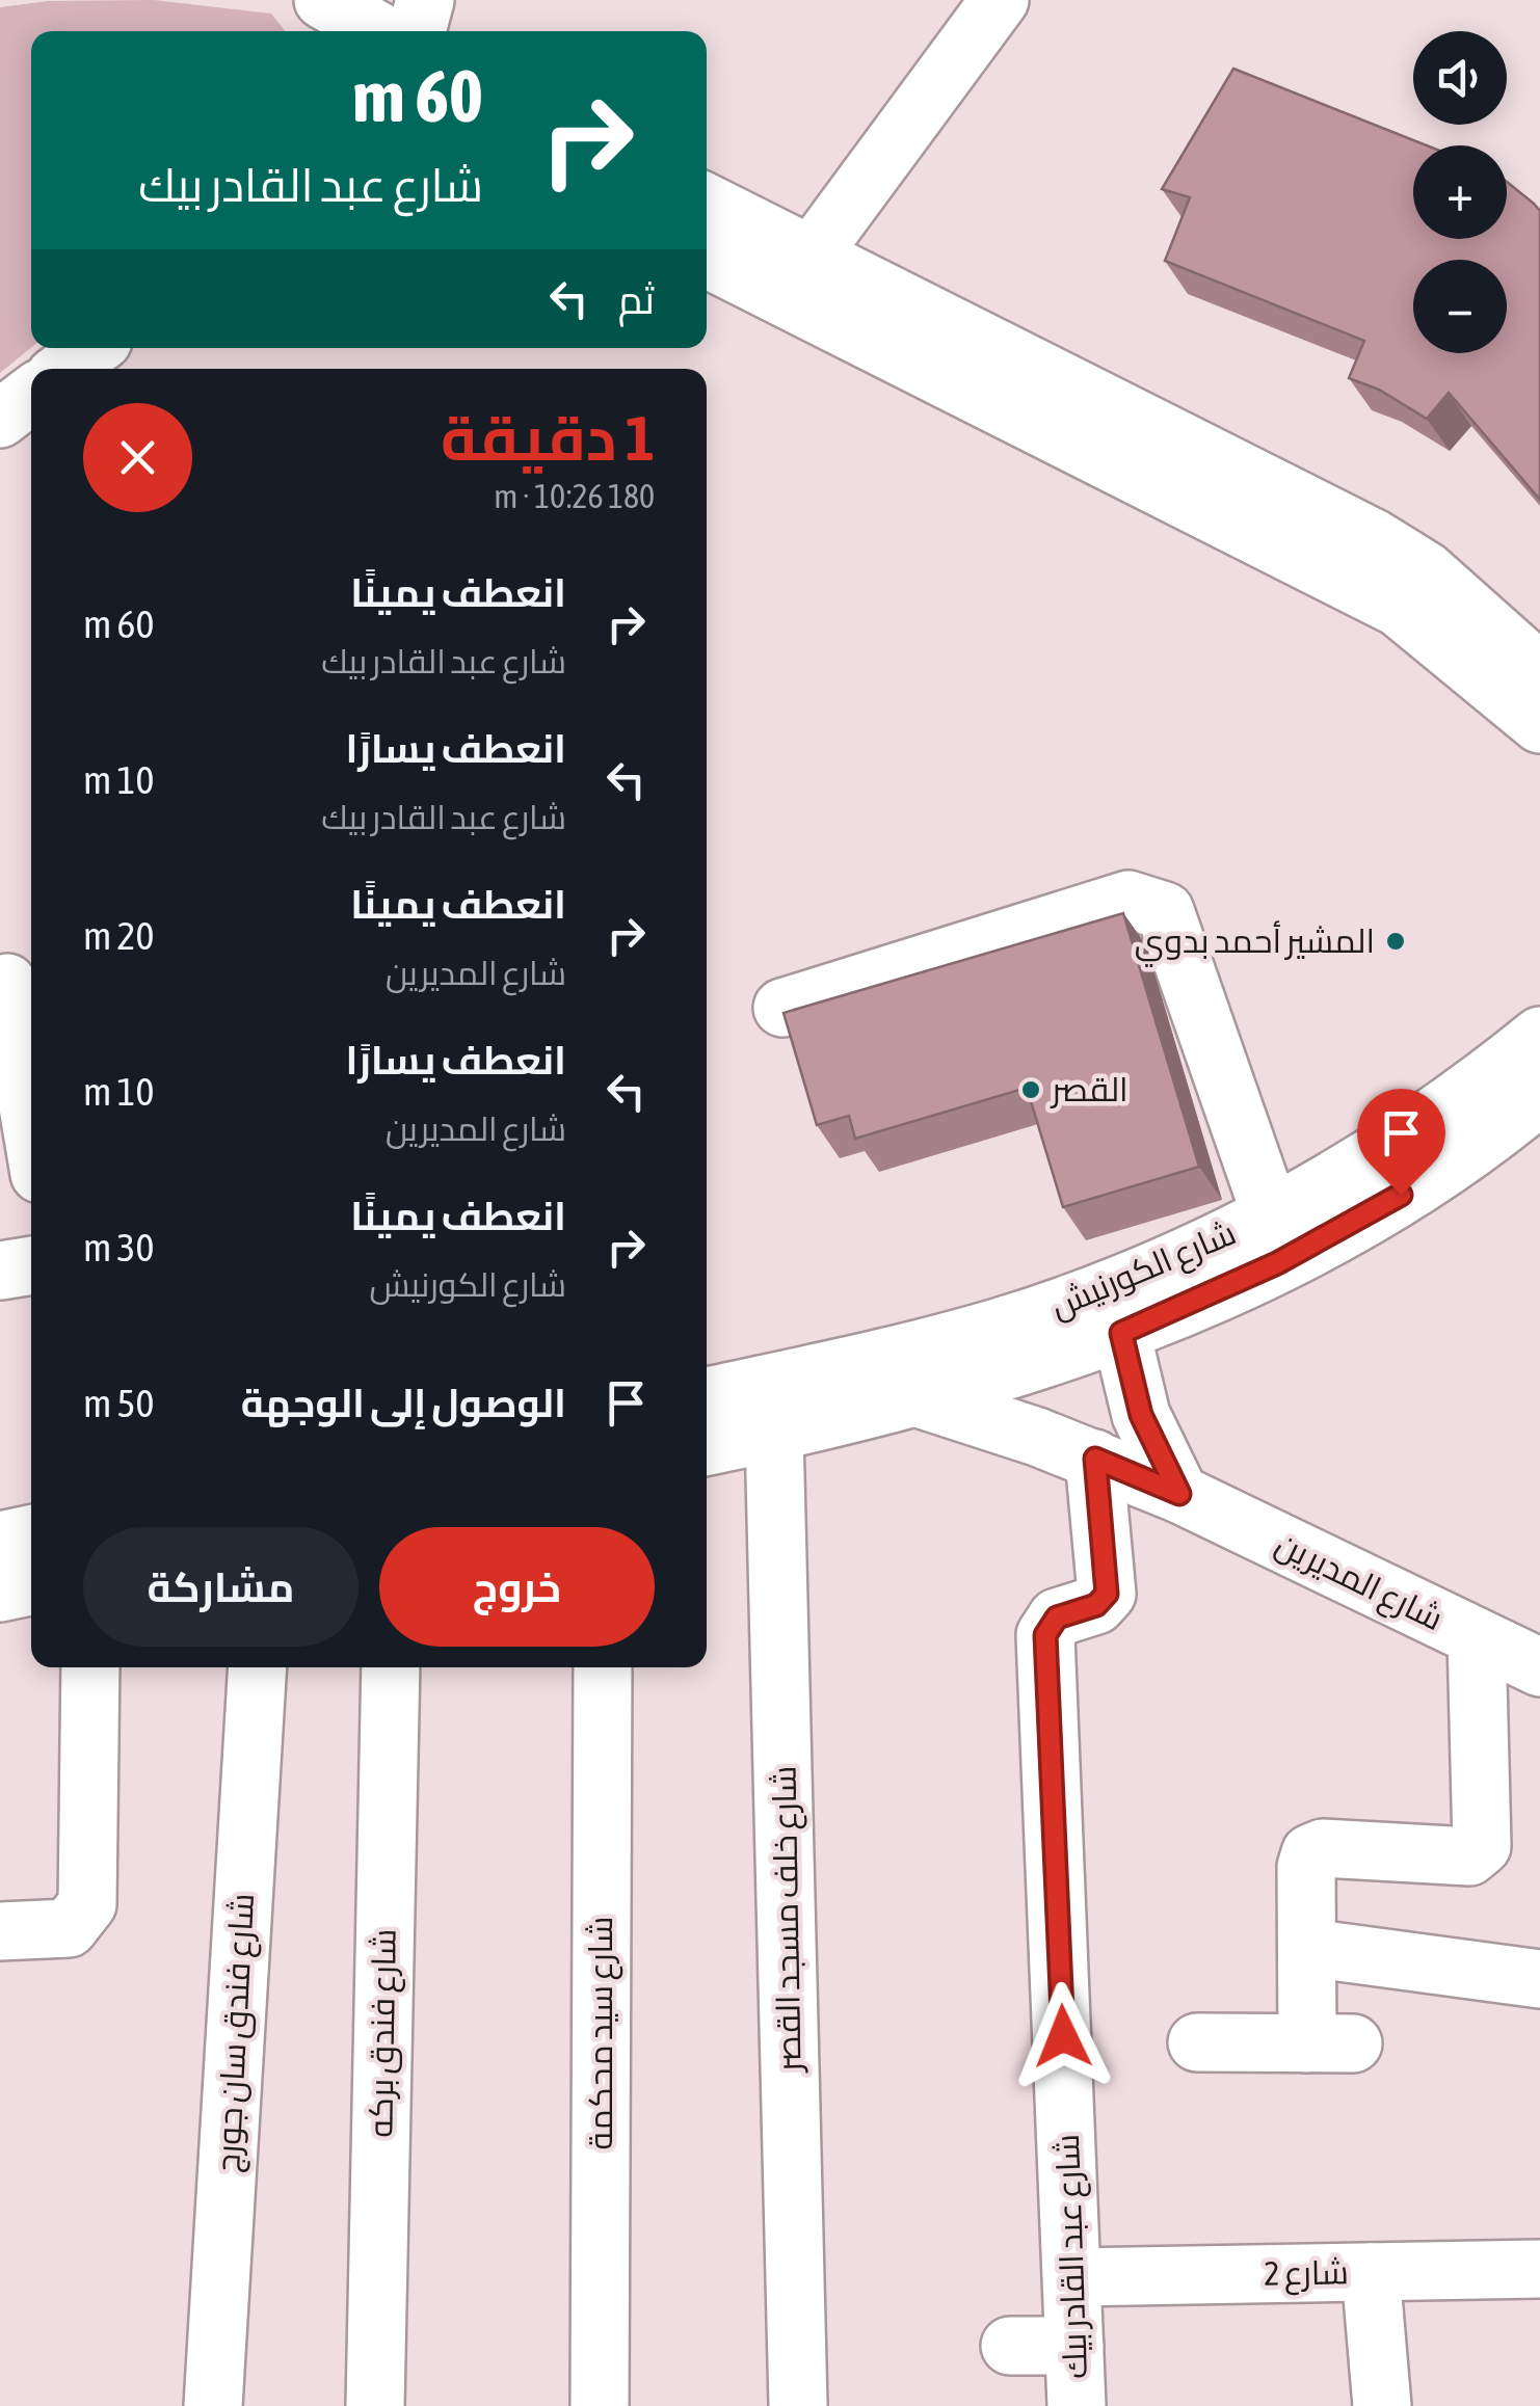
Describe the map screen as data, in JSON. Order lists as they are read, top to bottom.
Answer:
{
  "streets": {
    "street": [
      "شارع الكورنيش",
      "شارع المديرين",
      "شارع خلف مسجد القصر",
      "شارع فندق سان جورج",
      "شارع فندق بركه",
      "شارع سيد محكمة",
      "شارع عبد القادر بيك",
      "شارع 2"
    ]
  },
  "crossings": [
    ["شارع الكورنيش", "شارع المديرين"],
    ["شارع الكورنيش", "شارع خلف مسجد القصر"],
    ["شارع المديرين", "شارع عبد القادر بيك"],
    ["شارع عبد القادر بيك", "شارع 2"]
  ],
  "places": ["المشير أحمد بدوي", "القصر"],
  "page": {
    "map_buttons": ["+", "−"],
    "turn": ["60 m", "شارع عبد القادر بيك"],
    "then": "ثم",
    "heading": ["1 دقيقة", "180 m · 10:26"],
    "list": [
      {
        "name": "انعطف يمينًا",
        "note": "شارع عبد القادر بيك",
        "value": "60 m"
      },
      {
        "name": "انعطف يسارًا",
        "note": "شارع عبد القادر بيك",
        "value": "10 m"
      },
      {
        "name": "انعطف يمينًا",
        "note": "شارع المديرين",
        "value": "20 m"
      },
      {
        "name": "انعطف يسارًا",
        "note": "شارع المديرين",
        "value": "10 m"
      },
      {
        "name": "انعطف يمينًا",
        "note": "شارع الكورنيش",
        "value": "30 m"
      },
      {
        "name": "الوصول إلى الوجهة",
        "value": "50 m"
      }
    ],
    "buttons": ["خروج", "مشاركة"]
  }
}
